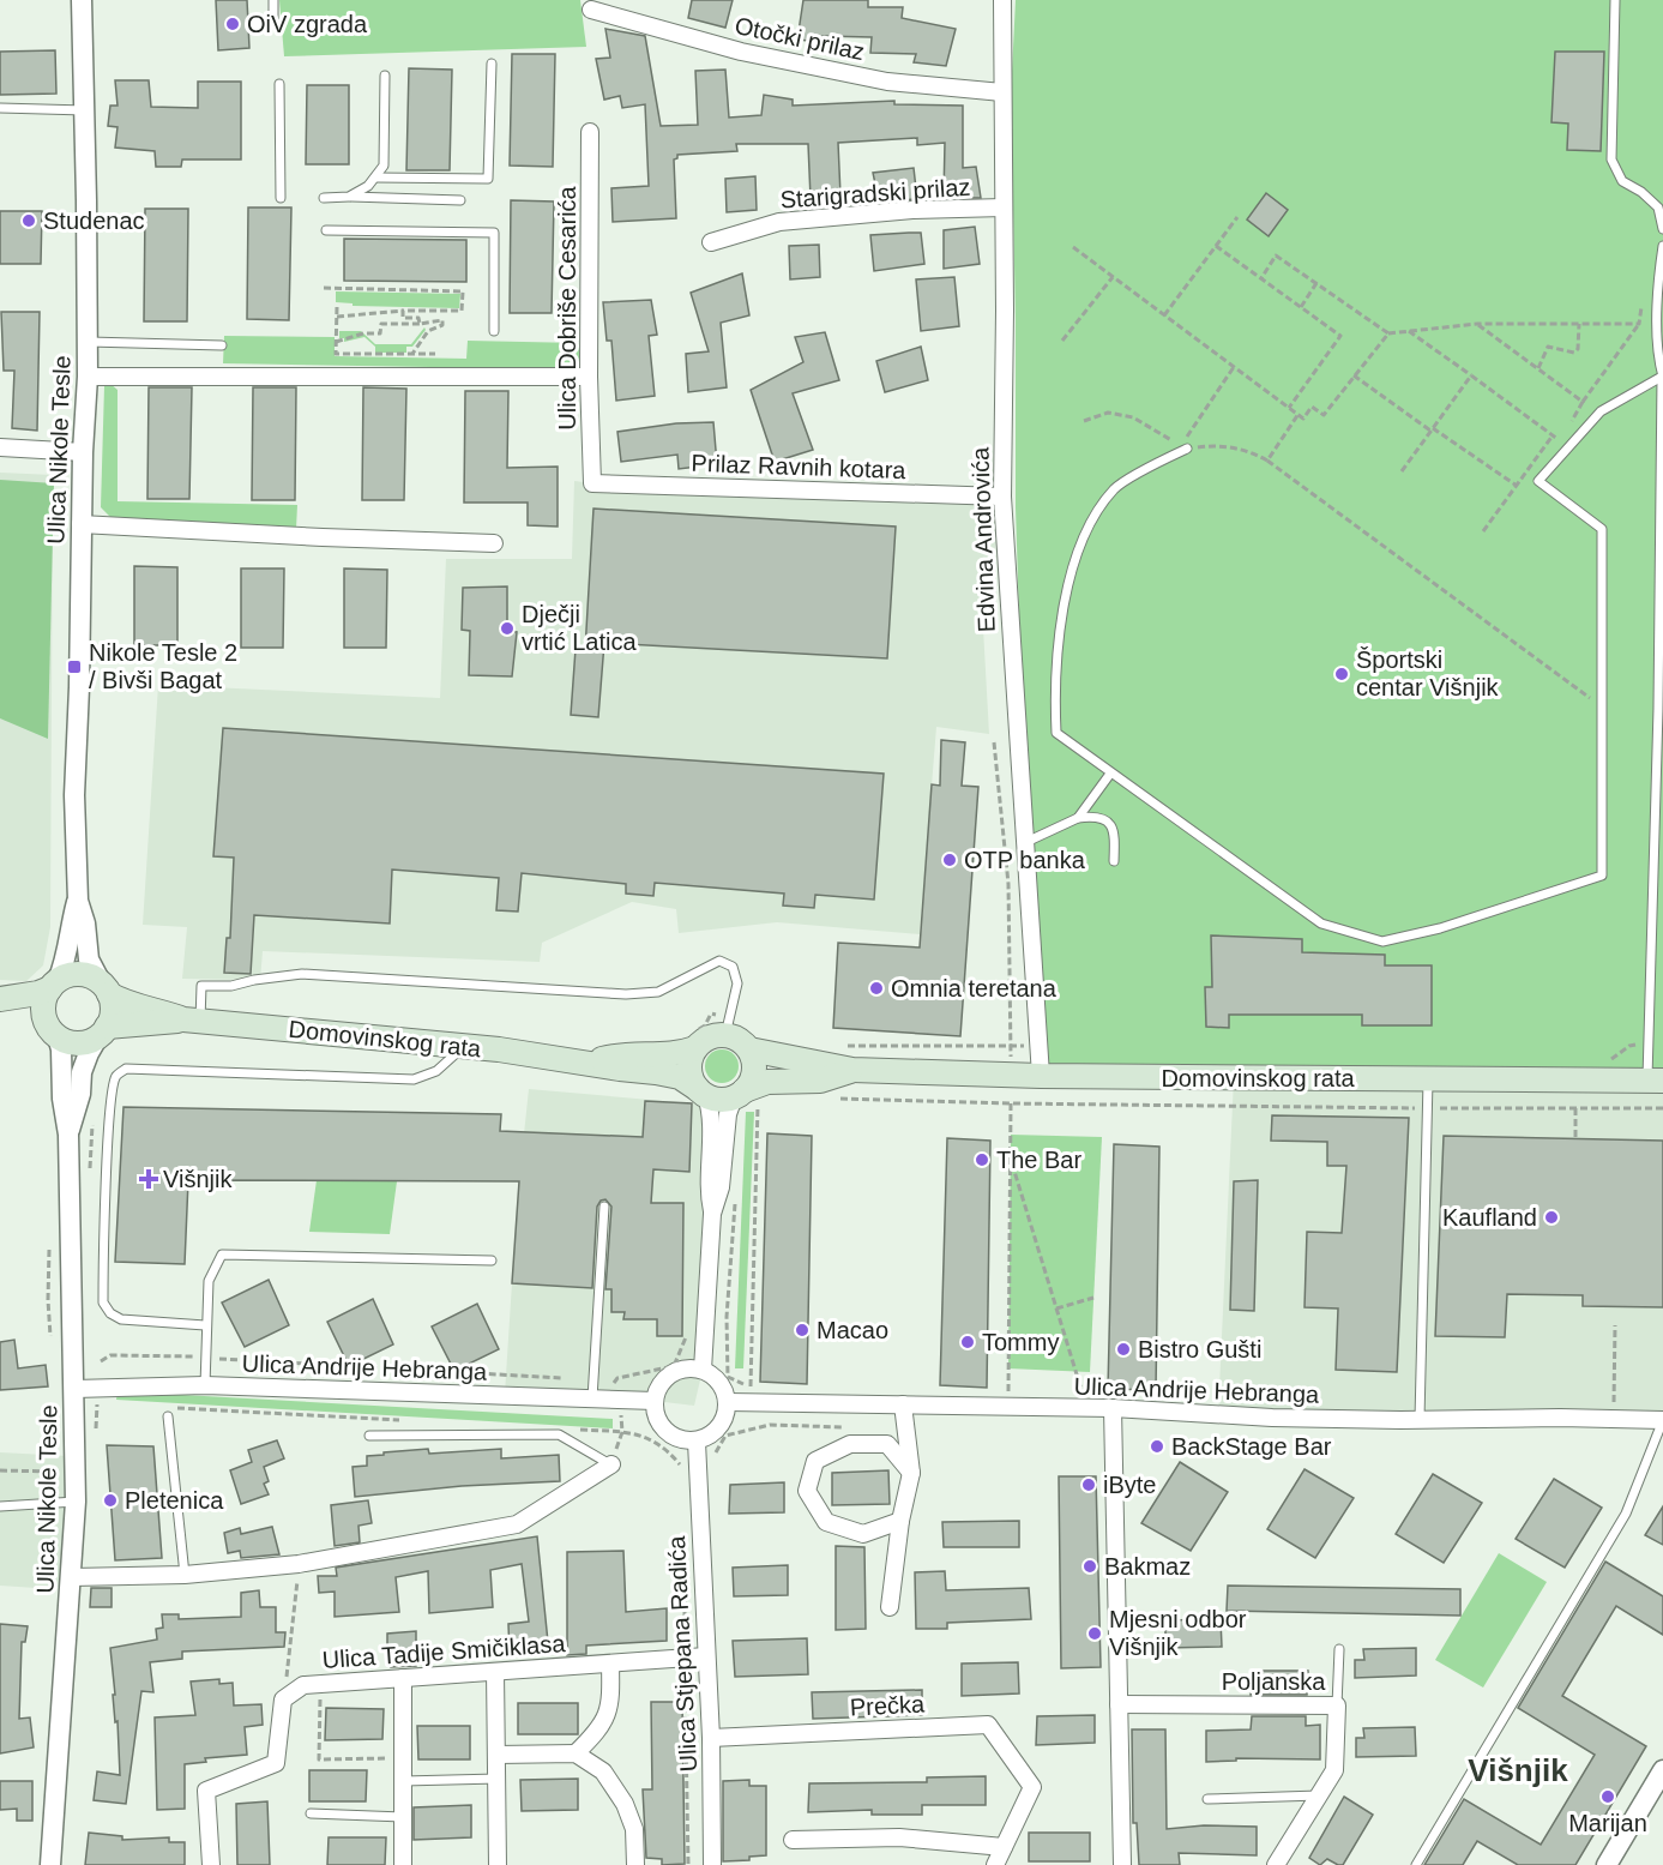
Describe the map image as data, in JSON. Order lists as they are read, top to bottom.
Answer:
{
  "streets": {
    "main road": ["Domovinskog rata"],
    "street": [
      "Otočki prilaz",
      "Starigradski prilaz",
      "Ulica Dobriše Cesarića",
      "Ulica Nikole Tesle",
      "Prilaz Ravnih kotara",
      "Edvina Androvića",
      "Ulica Andrije Hebranga",
      "Ulica Tadije Smičiklasa",
      "Ulica Stjepana Radića",
      "Poljanska",
      "Prečka"
    ]
  },
  "crossings": [
    ["Otočki prilaz", "Edvina Androvića"],
    ["Starigradski prilaz", "Edvina Androvića"],
    ["Ulica Dobriše Cesarića", "Prilaz Ravnih kotara"],
    ["Ulica Nikole Tesle", "Domovinskog rata"],
    ["Ulica Nikole Tesle", "Ulica Andrije Hebranga"],
    ["Prilaz Ravnih kotara", "Edvina Androvića"],
    ["Edvina Androvića", "Domovinskog rata"],
    ["Ulica Andrije Hebranga", "Ulica Stjepana Radića"],
    ["Ulica Tadije Smičiklasa", "Ulica Stjepana Radića"],
    ["Ulica Stjepana Radića", "Prečka"]
  ],
  "districts": ["Višnjik"],
  "places": {
    "other": [
      "OiV zgrada",
      "Studenac",
      "Dječji vrtić Latica",
      "Športski centar Višnjik",
      "OTP banka",
      "Omnia teretana",
      "The Bar",
      "Kaufland",
      "Macao",
      "Tommy",
      "Bistro Gušti",
      "BackStage Bar",
      "iByte",
      "Pletenica",
      "Bakmaz",
      "Mjesni odbor Višnjik",
      "Marijan"
    ],
    "transit": ["Nikole Tesle 2 / Bivši Bagat"],
    "health": ["Višnjik"]
  }
}
